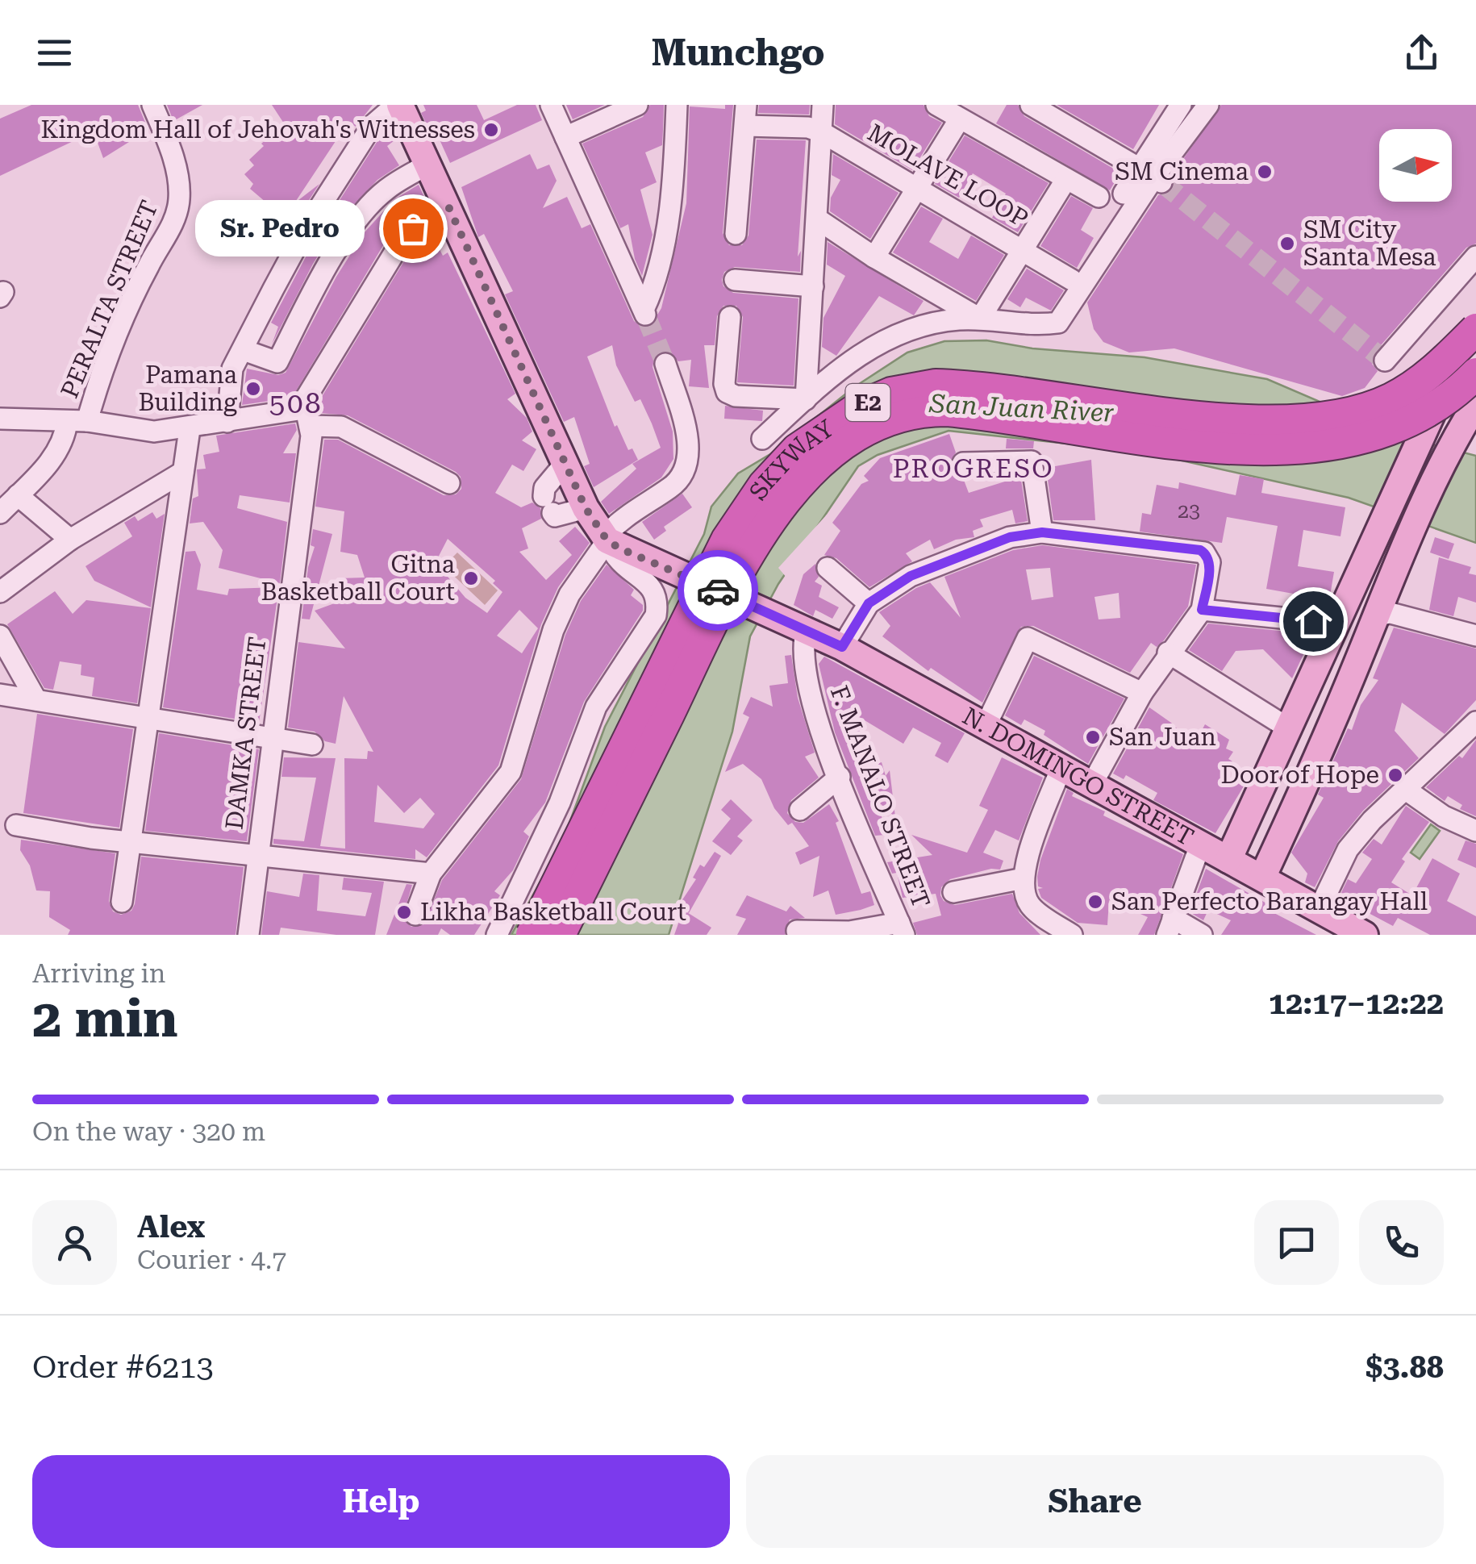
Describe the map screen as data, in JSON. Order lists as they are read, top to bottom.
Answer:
{
  "streets": {
    "highway": ["E2", "SKYWAY"],
    "main road": ["N. DOMINGO STREET"],
    "street": [
      "MOLAVE LOOP",
      "PERALTA STREET",
      "DAMKA STREET",
      "F. MANALO STREET"
    ]
  },
  "crossings": [
    ["N. DOMINGO STREET", "F. MANALO STREET"]
  ],
  "districts": ["508", "PROGRESO"],
  "water": ["San Juan River"],
  "places": [
    "Kingdom Hall of Jehovah's Witnesses",
    "SM Cinema",
    "Sr. Pedro",
    "SM City Santa Mesa",
    "Pamana Building",
    "Gitna Basketball Court",
    "San Juan",
    "Door of Hope",
    "San Perfecto Barangay Hall",
    "Likha Basketball Court"
  ],
  "house_numbers": ["23"],
  "north": "right",
  "page": {
    "header": "Munchgo",
    "bubble": "Sr. Pedro",
    "heading": ["2 min", "Arriving in", "12:17–12:22"],
    "panel": [
      "Alex",
      "Courier · 4.7",
      "Order #6213",
      "$3.88"
    ],
    "bar": "On the way · 320 m",
    "buttons": ["Help", "Share"]
  }
}
